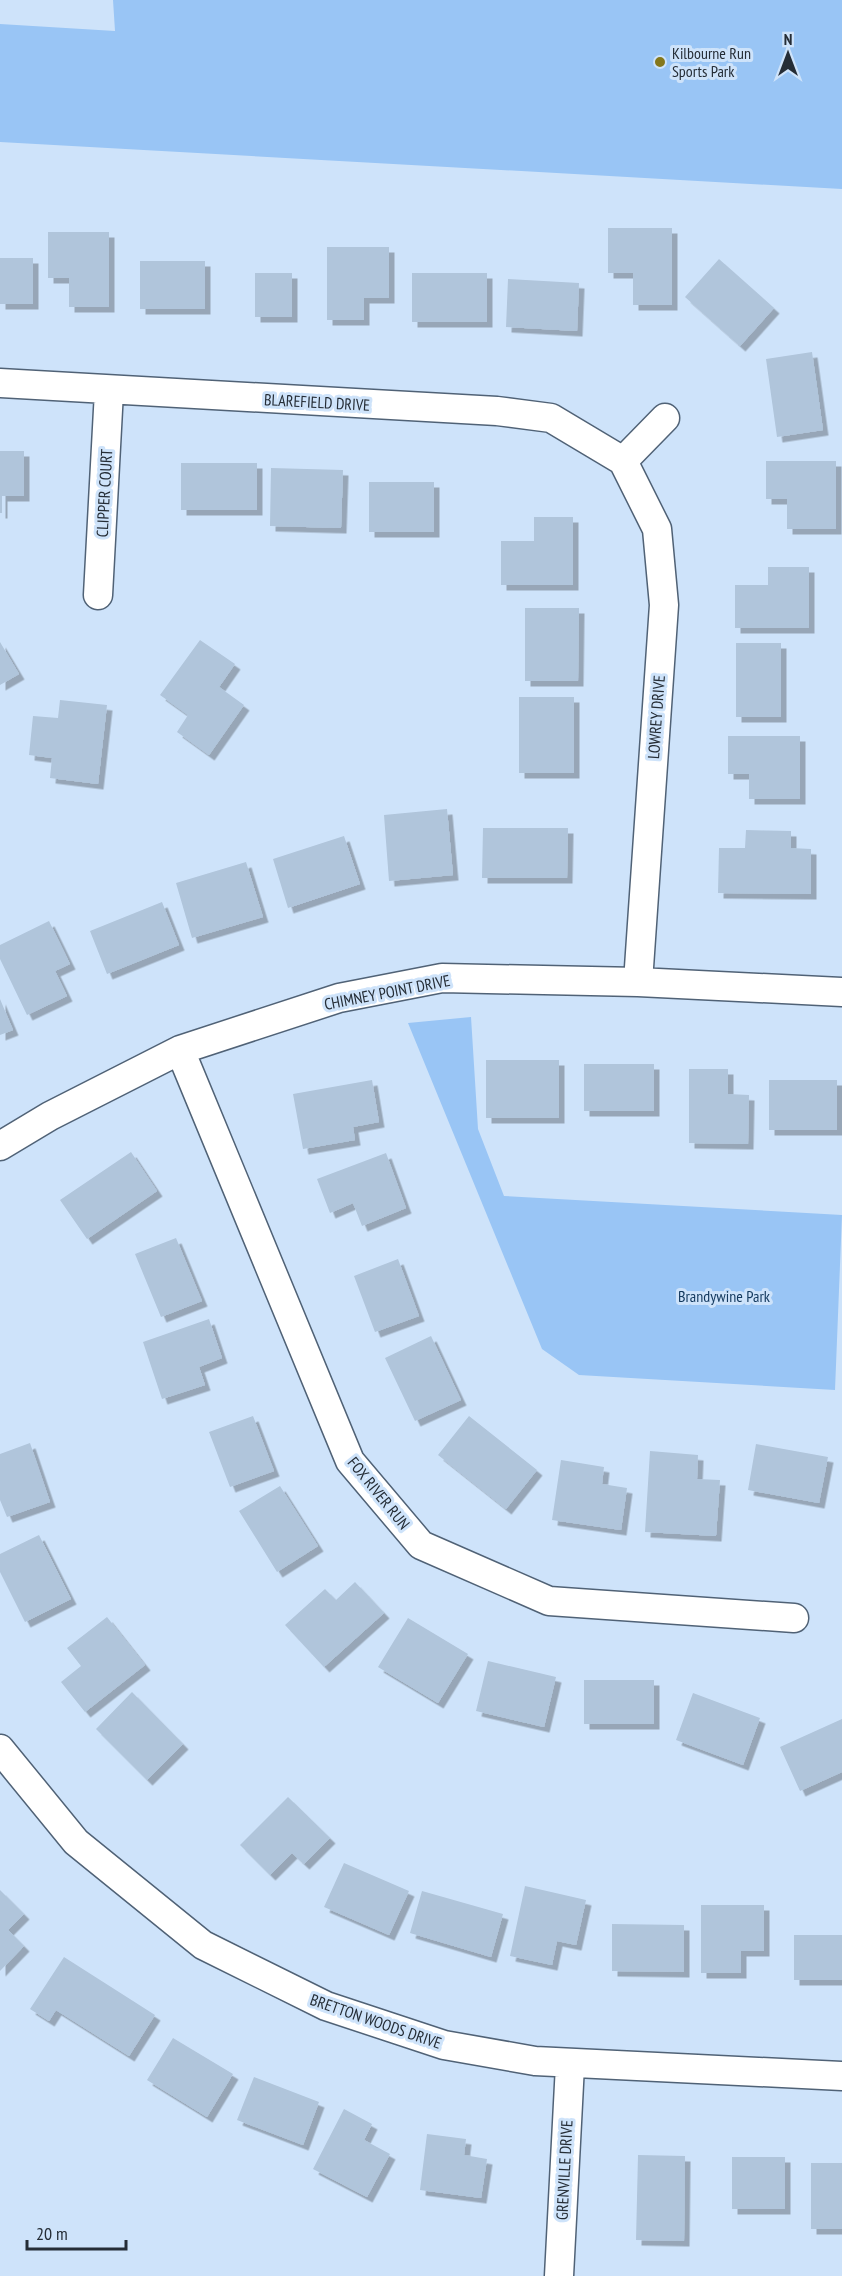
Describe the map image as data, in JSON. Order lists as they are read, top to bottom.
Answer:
{
  "streets": {
    "street": [
      "BLAREFIELD DRIVE",
      "CLIPPER COURT",
      "LOWREY DRIVE",
      "CHIMNEY POINT DRIVE",
      "FOX RIVER RUN",
      "BRETTON WOODS DRIVE",
      "GRENVILLE DRIVE"
    ]
  },
  "crossings": [
    ["BLAREFIELD DRIVE", "CLIPPER COURT"],
    ["BLAREFIELD DRIVE", "LOWREY DRIVE"],
    ["LOWREY DRIVE", "CHIMNEY POINT DRIVE"],
    ["CHIMNEY POINT DRIVE", "FOX RIVER RUN"],
    ["BRETTON WOODS DRIVE", "GRENVILLE DRIVE"]
  ],
  "parks": ["Brandywine Park"],
  "places": ["Kilbourne Run Sports Park"],
  "scale_bar": "20 m",
  "north": "top"
}
